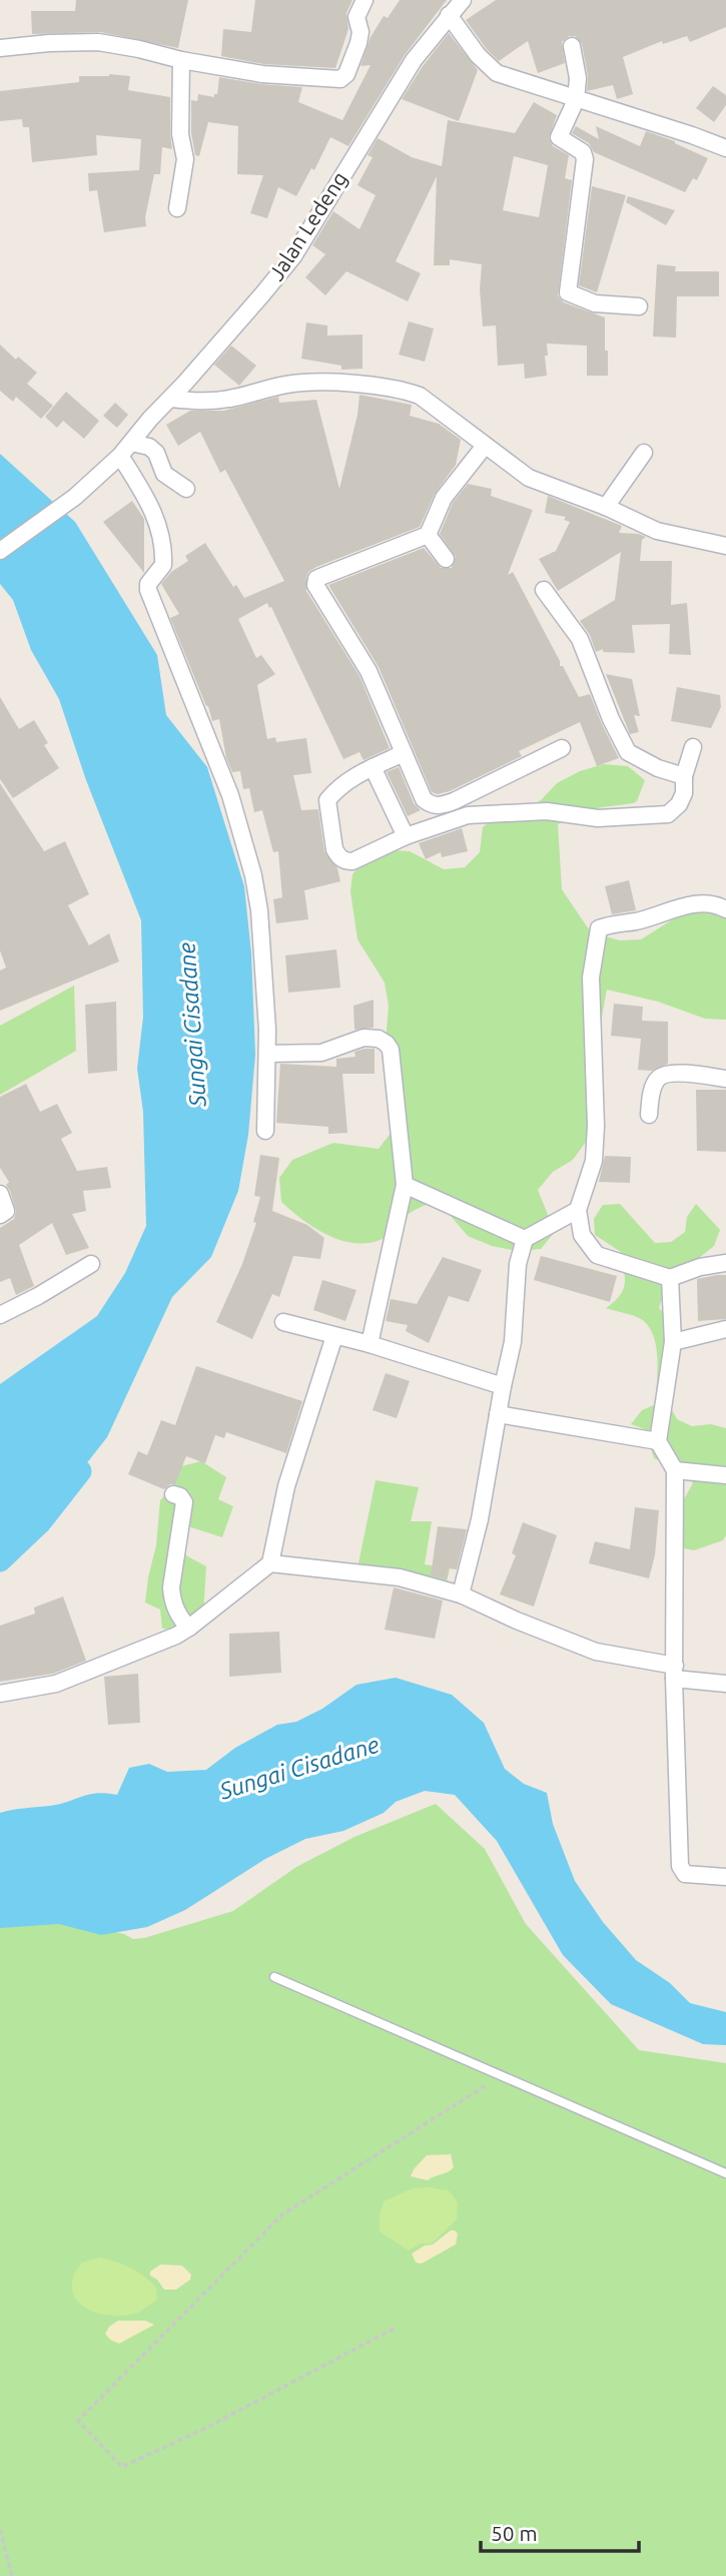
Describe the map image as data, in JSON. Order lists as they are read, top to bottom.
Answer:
{
  "streets": {
    "street": ["Jalan Ledeng"]
  },
  "water": ["Sungai Cisadane"],
  "scale_bar": "50 m"
}
